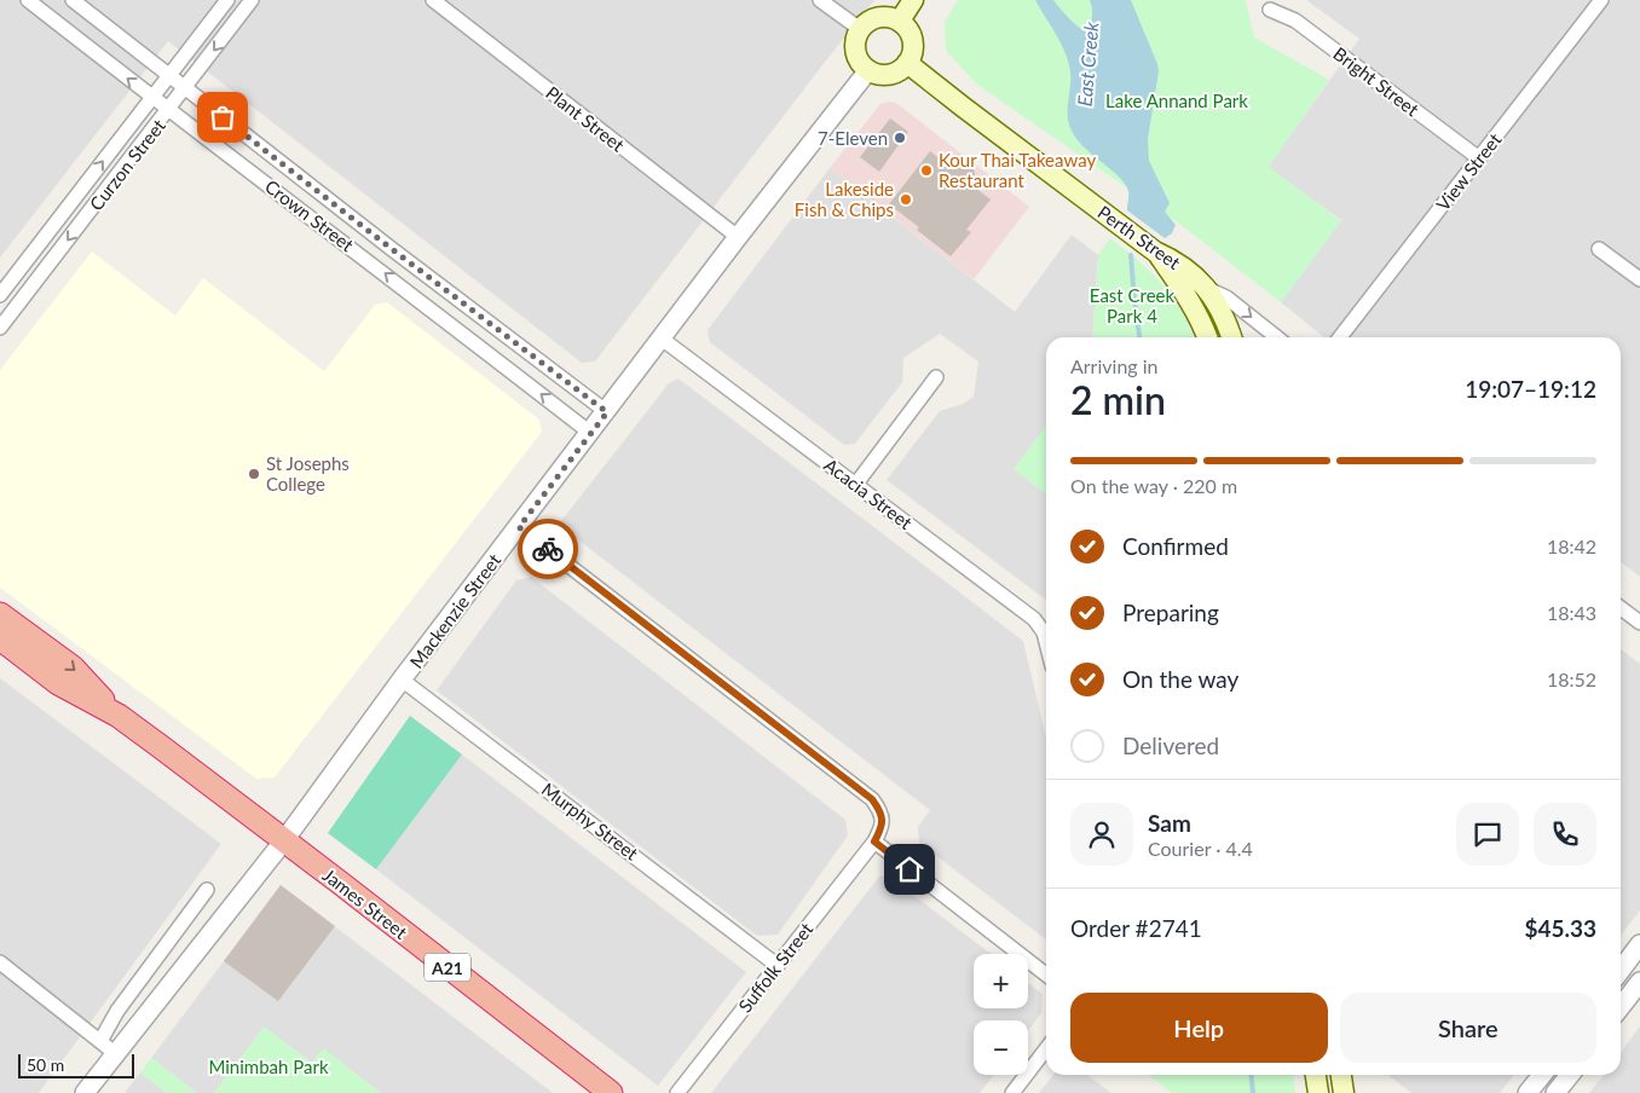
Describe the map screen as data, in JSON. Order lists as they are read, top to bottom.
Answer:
{
  "streets": {
    "highway": ["James Street", "A21"],
    "main road": ["Perth Street"],
    "street": [
      "Bright Street",
      "Plant Street",
      "Curzon Street",
      "View Street",
      "Crown Street",
      "Acacia Street",
      "Mackenzie Street",
      "Murphy Street",
      "Suffolk Street"
    ]
  },
  "crossings": [
    ["Bright Street", "View Street"],
    ["Plant Street", "Mackenzie Street"],
    ["Curzon Street", "Crown Street"],
    ["Crown Street", "Mackenzie Street"],
    ["Perth Street", "Mackenzie Street"],
    ["Acacia Street", "Mackenzie Street"],
    ["Mackenzie Street", "Murphy Street"],
    ["Mackenzie Street", "James Street"],
    ["Murphy Street", "Suffolk Street"]
  ],
  "water": ["East Creek"],
  "parks": ["Lake Annand Park", "East Creek Park 4", "Minimbah Park"],
  "places": [
    "7-Eleven",
    "Kour Thai Takeaway Restaurant",
    "Lakeside Fish & Chips",
    "St Josephs College"
  ],
  "scale_bar": "50 m",
  "page": {
    "heading": ["2 min", "Arriving in", "19:07–19:12"],
    "panel": [
      "Sam",
      "Courier · 4.4",
      "Order #2741",
      "$45.33"
    ],
    "bar": "On the way · 220 m",
    "list": [
      ["Confirmed", "18:42"],
      ["Preparing", "18:43"],
      ["On the way", "18:52"],
      "Delivered"
    ],
    "map_buttons": ["+", "−"],
    "buttons": ["Help", "Share"],
    "scale": "50 m"
  }
}
